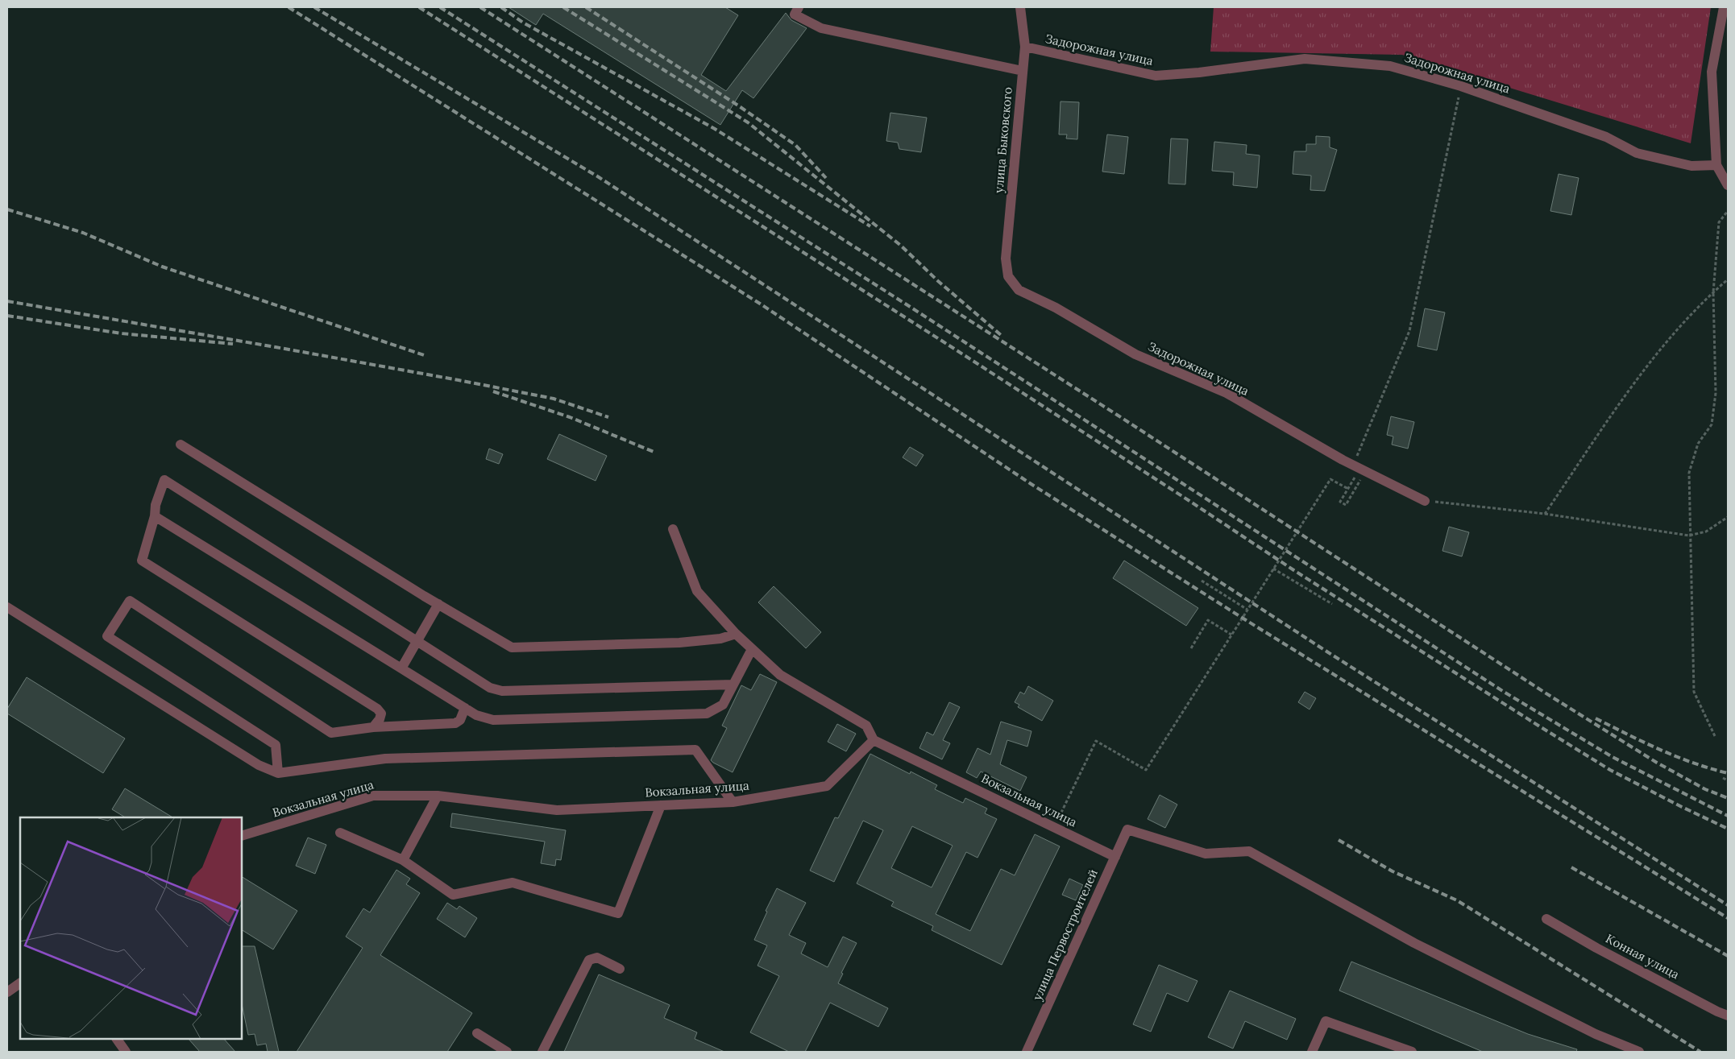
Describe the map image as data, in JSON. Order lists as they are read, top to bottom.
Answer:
{
  "streets": {
    "street": [
      "Задорожная улица",
      "улица Быковского",
      "Вокзальная улица",
      "улица Первостроителей",
      "Конная улица"
    ]
  },
  "crossings": [
    ["Задорожная улица", "улица Быковского"],
    ["Вокзальная улица", "улица Первостроителей"]
  ]
}
